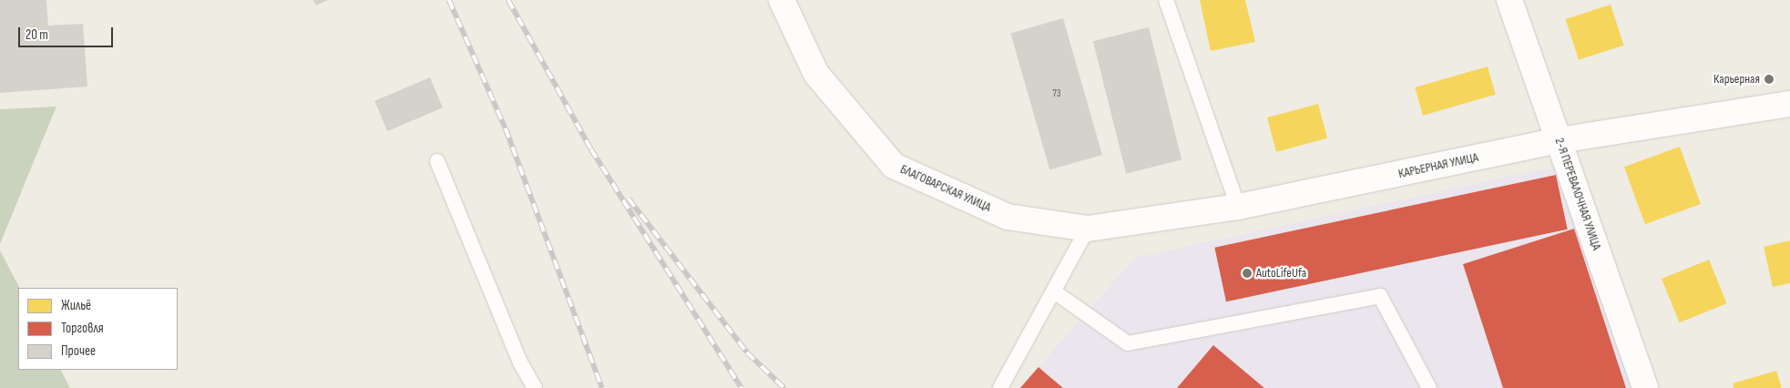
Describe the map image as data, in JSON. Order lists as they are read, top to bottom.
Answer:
{
  "streets": {
    "street": ["КАРЬЕРНАЯ УЛИЦА", "БЛАГОВАРСКАЯ УЛИЦА", "2-Я ПЕРЕВАЛОЧНАЯ УЛИЦА"]
  },
  "crossings": [
    ["КАРЬЕРНАЯ УЛИЦА", "БЛАГОВАРСКАЯ УЛИЦА"],
    ["КАРЬЕРНАЯ УЛИЦА", "2-Я ПЕРЕВАЛОЧНАЯ УЛИЦА"]
  ],
  "places": ["Карьерная", "AutoLifeUfa"],
  "house_numbers": ["73"],
  "legend": ["Жильё", "Торговля", "Прочее"],
  "scale_bar": "20 m"
}
